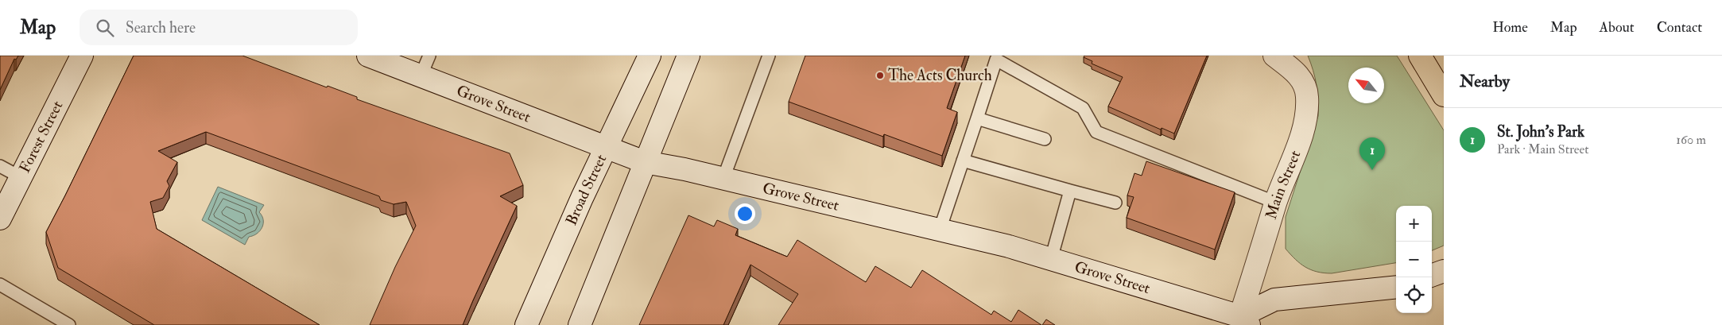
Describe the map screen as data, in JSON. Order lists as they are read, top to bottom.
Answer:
{
  "streets": {
    "main road": [
      "Grove Street",
      "Forest Street",
      "Main Street",
      "Broad Street"
    ]
  },
  "crossings": [
    ["Grove Street", "Main Street"],
    ["Grove Street", "Broad Street"]
  ],
  "places": ["The Acts Church"],
  "north": "top left",
  "page": {
    "header": "Map",
    "search": "Search here",
    "nav": [
      "Home",
      "Map",
      "About",
      "Contact"
    ],
    "heading": "Nearby",
    "list": [
      {
        "mark": "1",
        "name": "St. John's Park",
        "note": "Park · Main Street",
        "value": "160 m"
      }
    ],
    "pins": "1",
    "map_buttons": ["+", "−"]
  }
}
